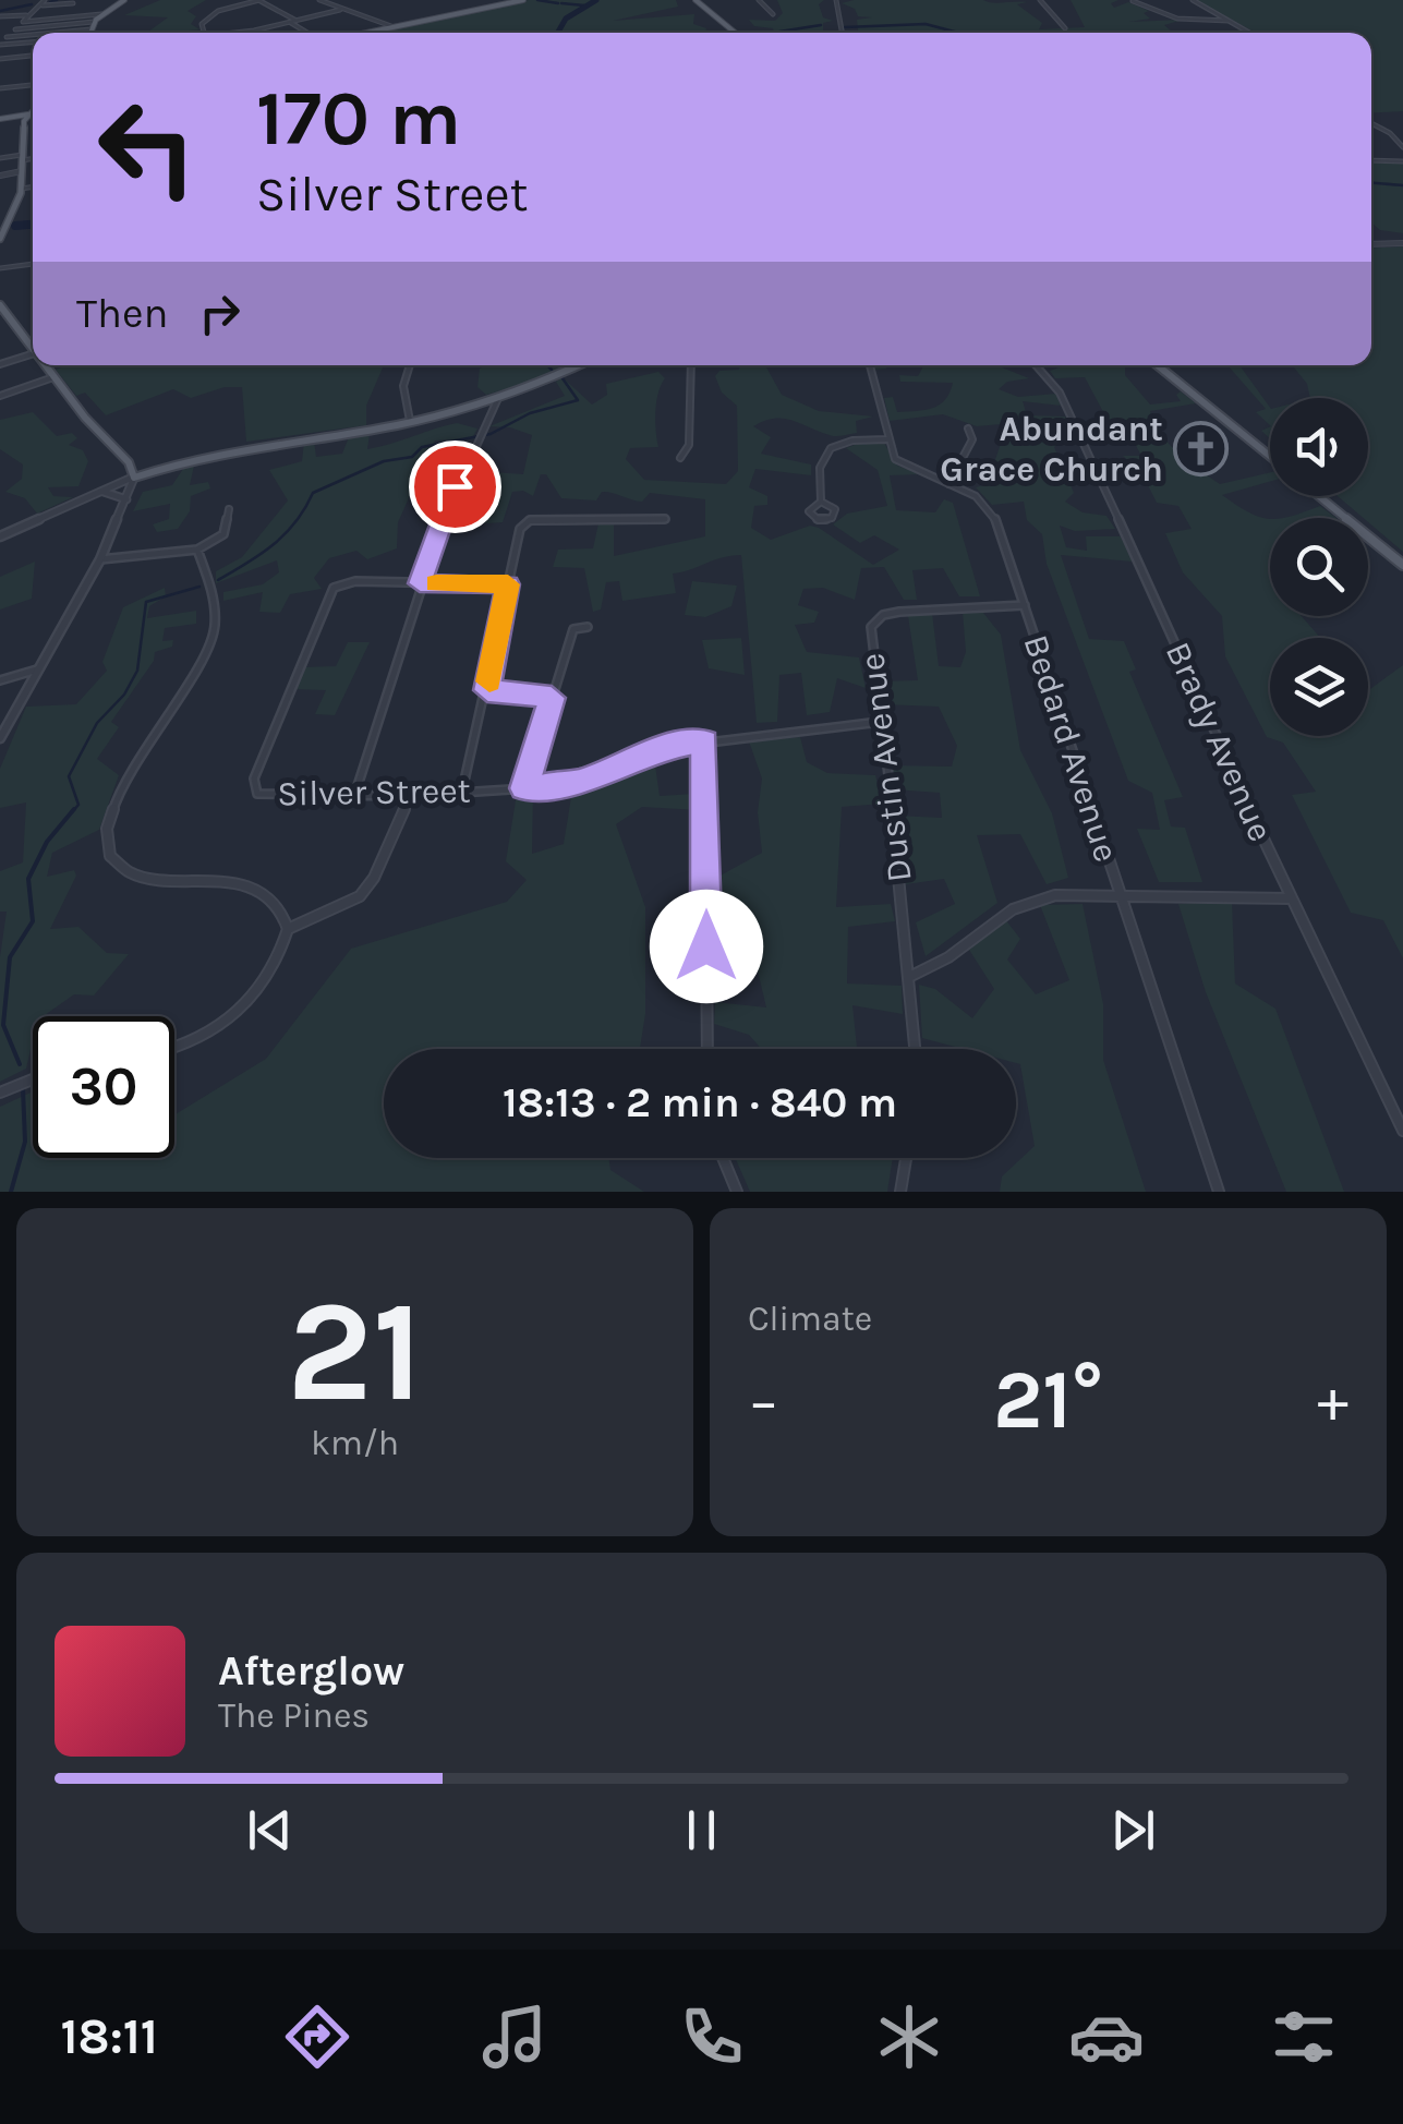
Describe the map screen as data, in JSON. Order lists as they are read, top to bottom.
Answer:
{
  "streets": {
    "street": [
      "Brady Avenue",
      "Bedard Avenue",
      "Dustin Avenue",
      "Silver Street"
    ]
  },
  "crossings": [
    ["Bedard Avenue", "Dustin Avenue"],
    ["Dustin Avenue", "Silver Street"]
  ],
  "places": {
    "church": ["Abundant Grace Church"]
  },
  "page": {
    "turn": ["170 m", "Silver Street"],
    "then": "Then",
    "limit": "30",
    "trip": "18:13 · 2 min · 840 m",
    "tile": [
      ["21", "km/h"],
      "Climate"
    ],
    "heat": ["−", "21°", "+"],
    "song": ["Afterglow", "The Pines"],
    "tabs": "18:11"
  }
}
